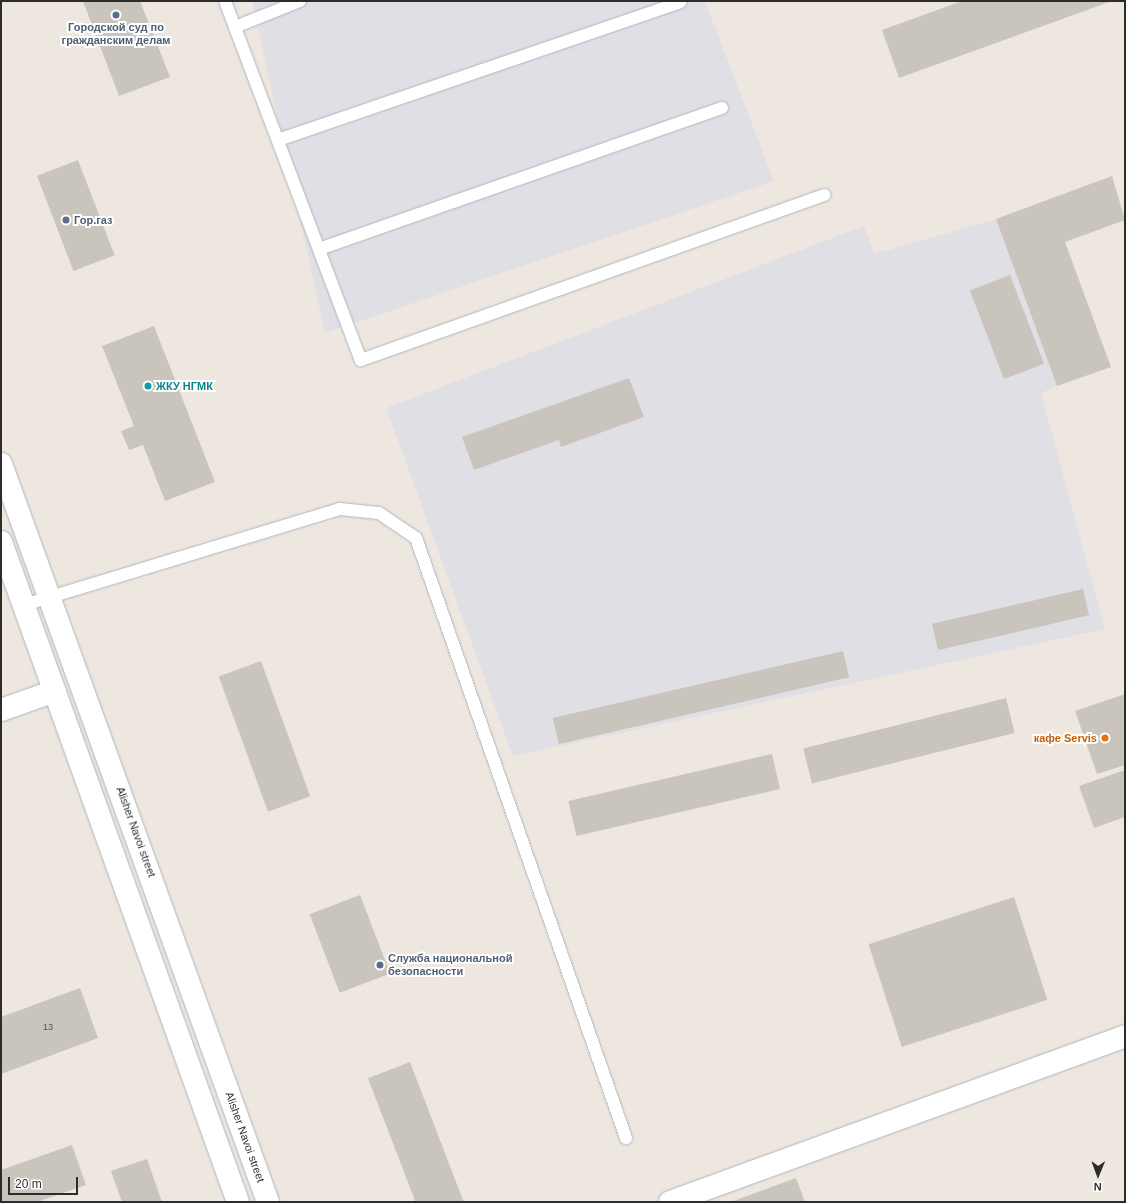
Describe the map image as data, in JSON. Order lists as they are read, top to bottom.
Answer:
{
  "streets": {
    "main road": ["Alisher Navoi street"]
  },
  "places": [
    "Городской суд по гражданским делам",
    "Гор.газ",
    "ЖКУ НГМК",
    "кафе Servis",
    "Служба национальной безопасности"
  ],
  "house_numbers": ["13"],
  "scale_bar": "20 m",
  "north": "bottom"
}
